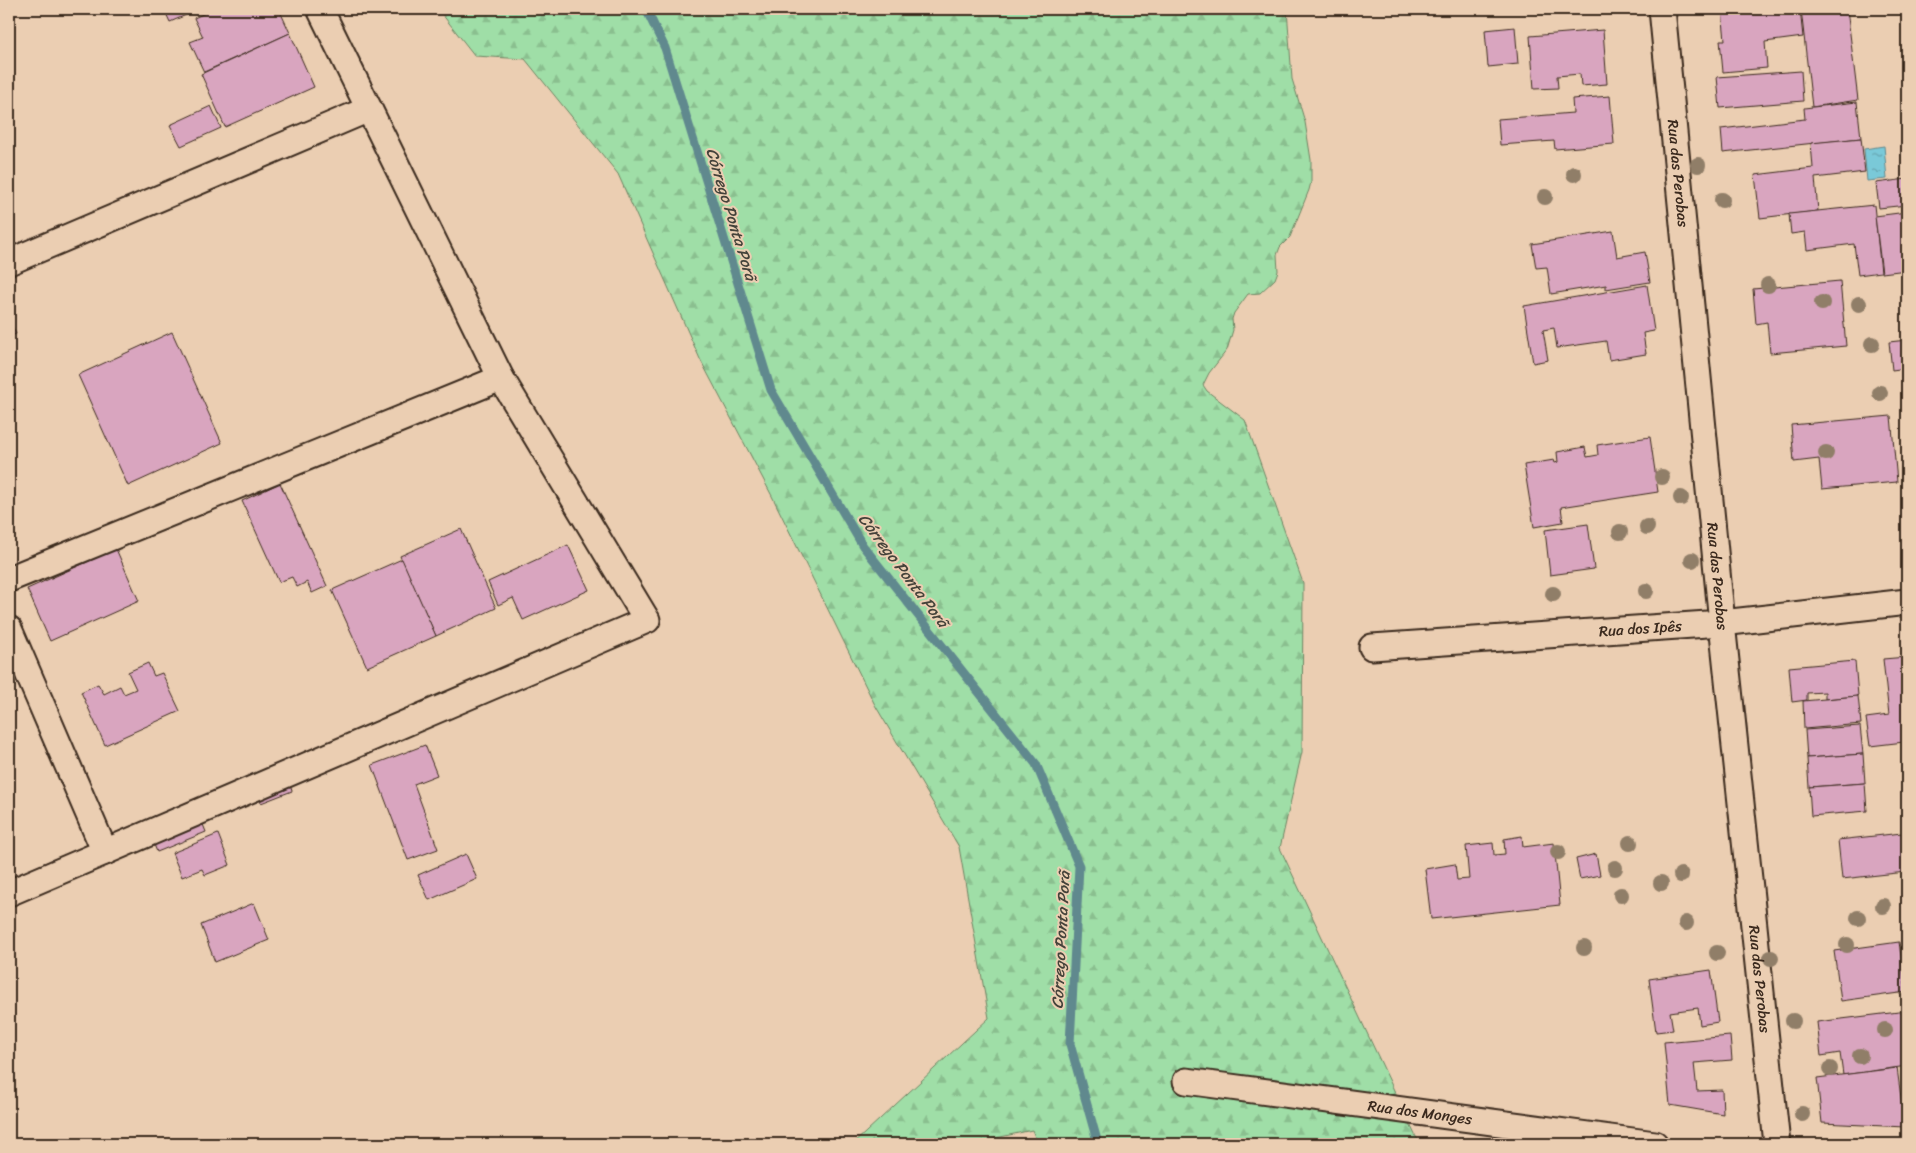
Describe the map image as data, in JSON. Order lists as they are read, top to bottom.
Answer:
{
  "streets": {
    "street": ["Rua das Perobas", "Rua dos Ipês", "Rua dos Monges"]
  },
  "crossings": [
    ["Rua das Perobas", "Rua dos Ipês"]
  ],
  "water": ["Córrego Ponta Porã"]
}
